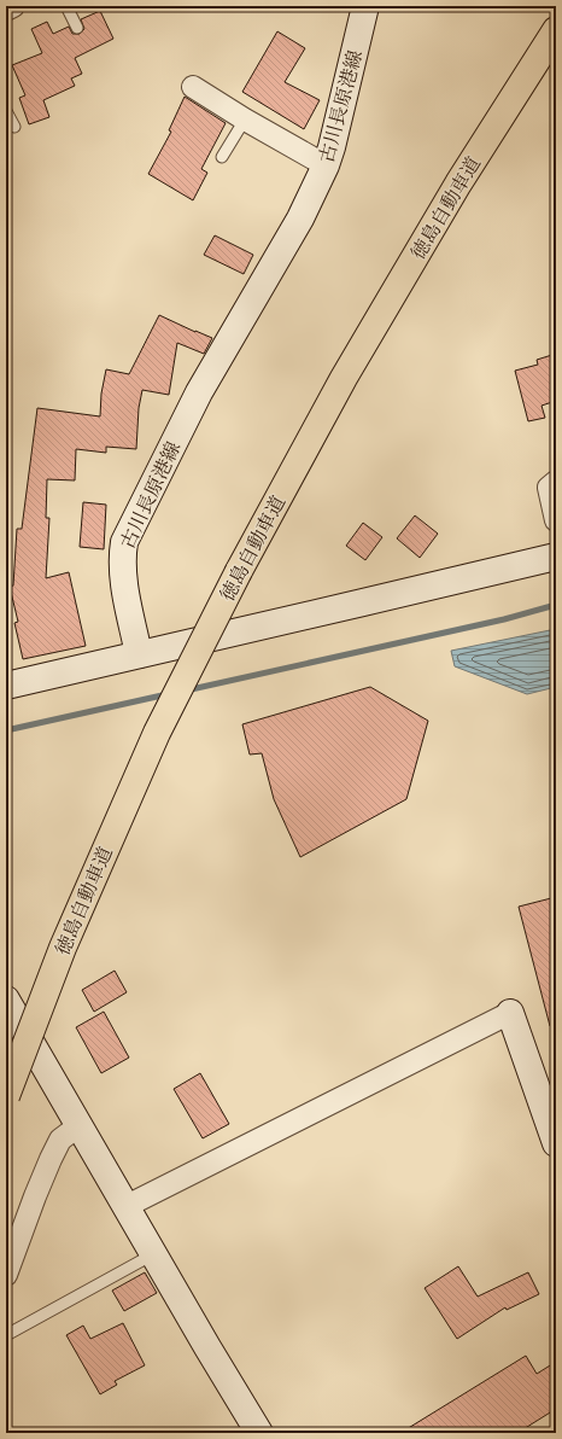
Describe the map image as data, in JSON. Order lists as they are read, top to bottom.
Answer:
{
  "streets": {
    "highway": ["徳島自動車道"],
    "main road": ["古川長原港線"]
  }
}
